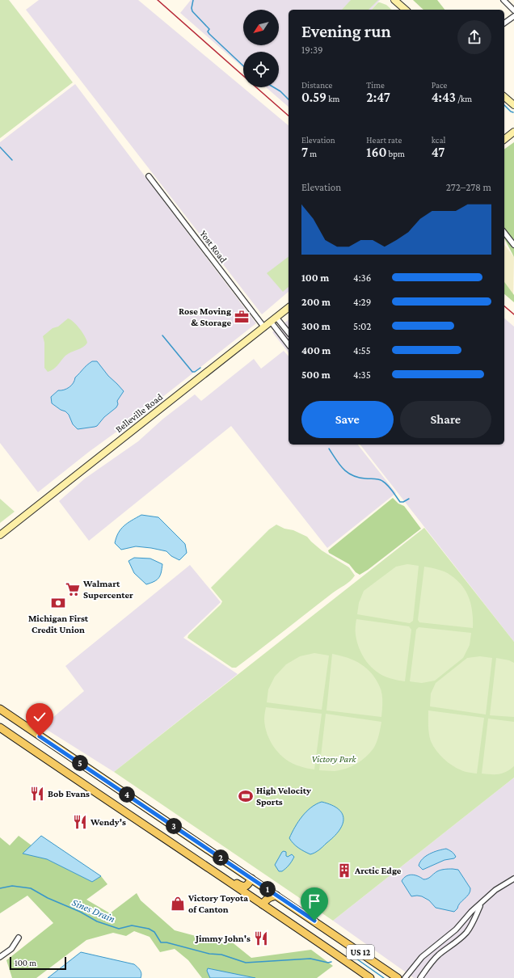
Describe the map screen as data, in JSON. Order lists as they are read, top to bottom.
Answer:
{
  "streets": {
    "main road": ["Belleville Road", "US 12"],
    "street": ["Yost Road"]
  },
  "crossings": [
    ["Yost Road", "Belleville Road"]
  ],
  "water": ["Sines Drain"],
  "parks": ["Victory Park"],
  "places": {
    "office": ["Rose Moving & Storage"],
    "supermarket": ["Walmart Supercenter"],
    "bank": ["Michigan First Credit Union"],
    "restaurant": ["Bob Evans", "Wendy's", "Jimmy John's"],
    "sports": ["High Velocity Sports"],
    "building": ["Arctic Edge"],
    "shop": ["Victory Toyota of Canton"]
  },
  "scale_bar": "100 m",
  "north": "bottom left",
  "page": {
    "heading": ["Evening run", "19:39"],
    "stats": [
      ["Distance", "0.59 km"],
      ["Time", "2:47"],
      ["Pace", "4:43 /km"],
      ["Elevation", "7 m"],
      ["Heart rate", "160 bpm"],
      ["kcal", "47"]
    ],
    "chart": ["Elevation", "272–278 m"],
    "list": [
      {
        "name": "100 m",
        "note": "4:36"
      },
      {
        "name": "200 m",
        "note": "4:29"
      },
      {
        "name": "300 m",
        "note": "5:02"
      },
      {
        "name": "400 m",
        "note": "4:55"
      },
      {
        "name": "500 m",
        "note": "4:35"
      }
    ],
    "buttons": ["Save", "Share"],
    "pins": [
      "5",
      "4",
      "3",
      "2",
      "1"
    ],
    "scale": "100 m"
  }
}
